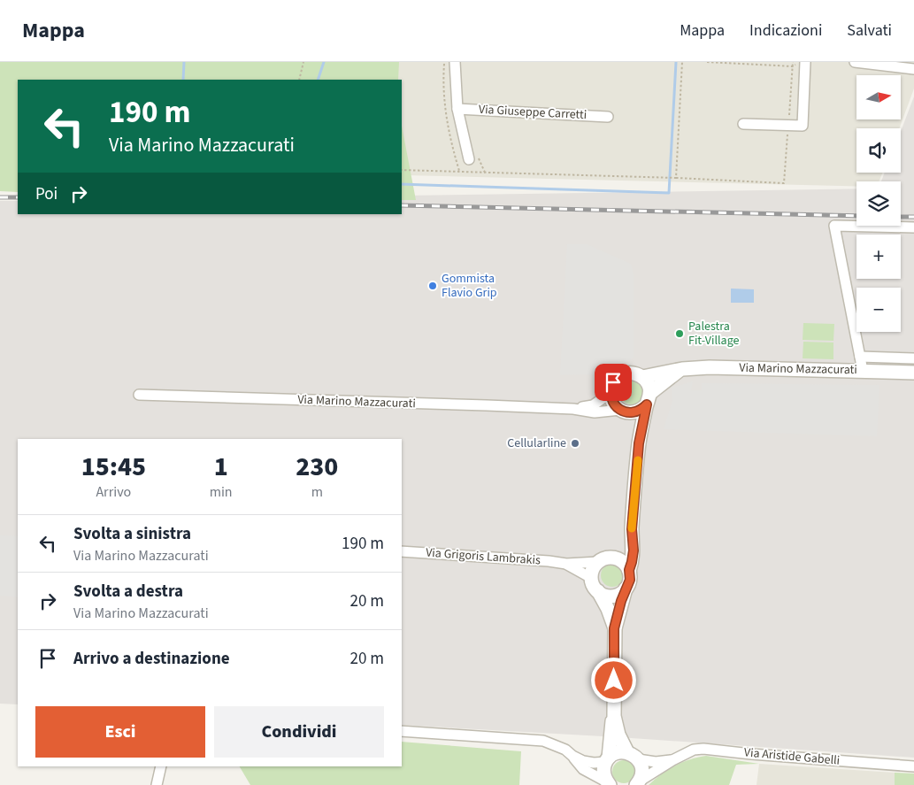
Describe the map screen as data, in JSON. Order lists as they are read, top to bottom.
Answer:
{
  "streets": {
    "street": [
      "Via Giuseppe Carretti",
      "Via Marino Mazzacurati",
      "Via Grigoris Lambrakis",
      "Via Aristide Gabelli"
    ]
  },
  "places": ["Gommista Flavio Grip", "Palestra Fit-Village", "Cellularline"],
  "north": "right",
  "page": {
    "header": "Mappa",
    "nav": ["Mappa", "Indicazioni", "Salvati"],
    "map_buttons": ["+", "−"],
    "turn": ["190 m", "Via Marino Mazzacurati"],
    "then": "Poi",
    "eta": [
      "15:45",
      "Arrivo",
      "1",
      "min",
      "230",
      "m"
    ],
    "list": [
      {
        "name": "Svolta a sinistra",
        "note": "Via Marino Mazzacurati",
        "value": "190 m"
      },
      {
        "name": "Svolta a destra",
        "note": "Via Marino Mazzacurati",
        "value": "20 m"
      },
      {
        "name": "Arrivo a destinazione",
        "value": "20 m"
      }
    ],
    "buttons": ["Esci", "Condividi"]
  }
}
